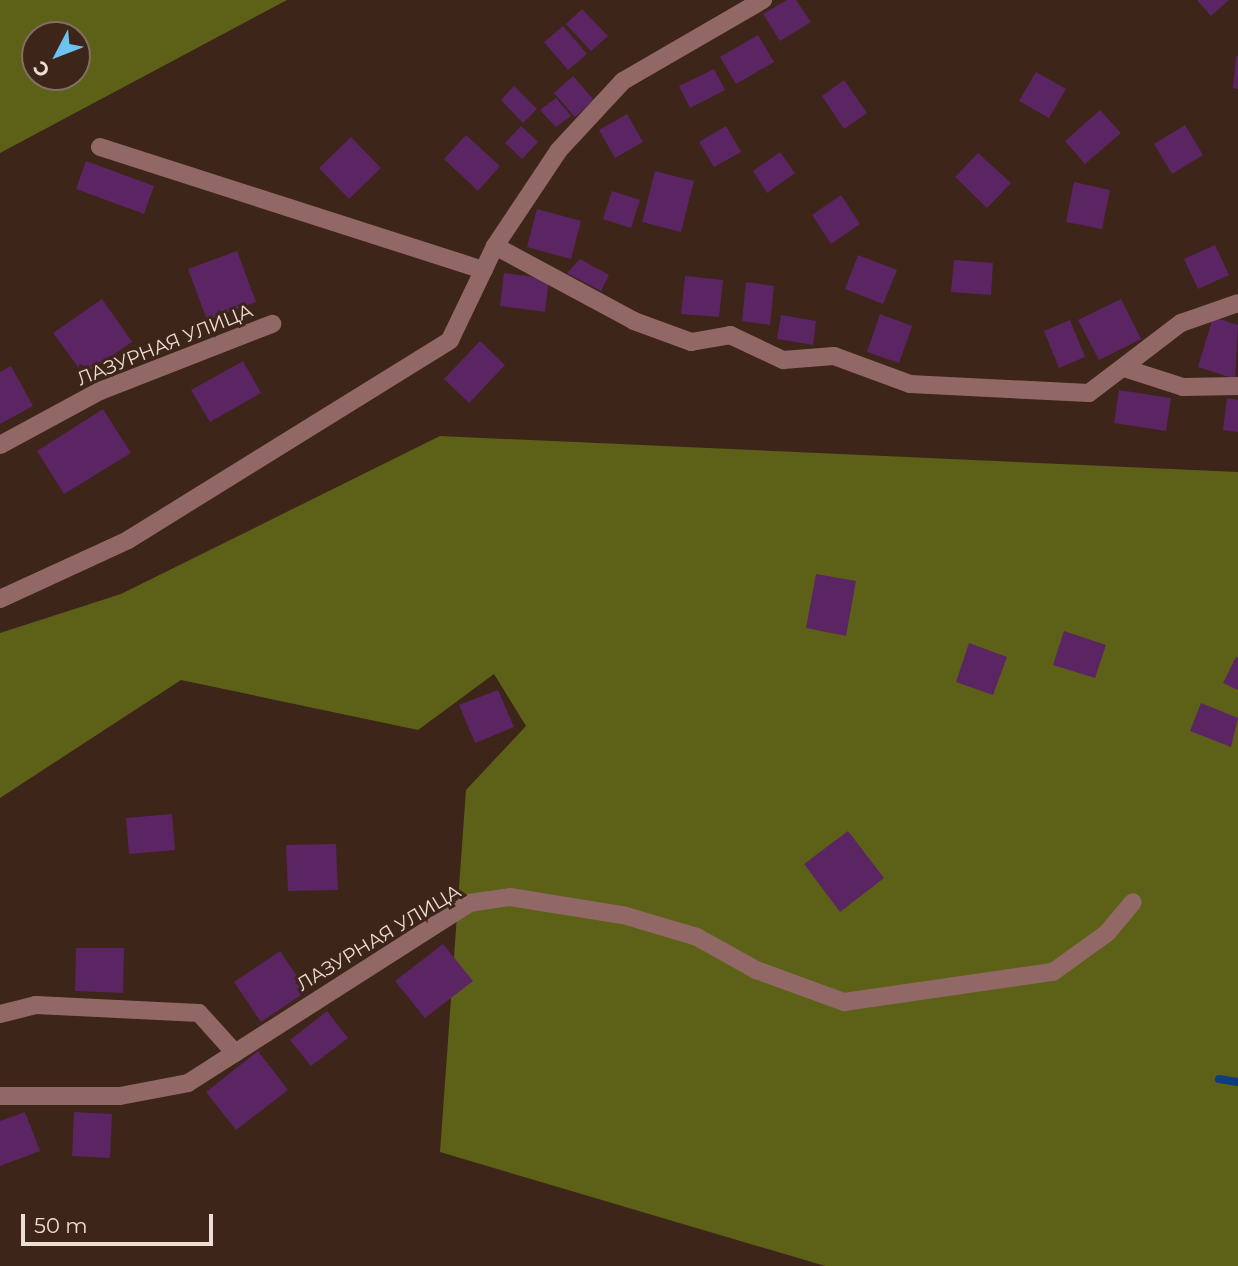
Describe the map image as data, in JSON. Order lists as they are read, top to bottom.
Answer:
{
  "streets": {
    "street": ["ЛАЗУРНАЯ УЛИЦА"]
  },
  "scale_bar": "50 m",
  "north": "bottom left"
}
